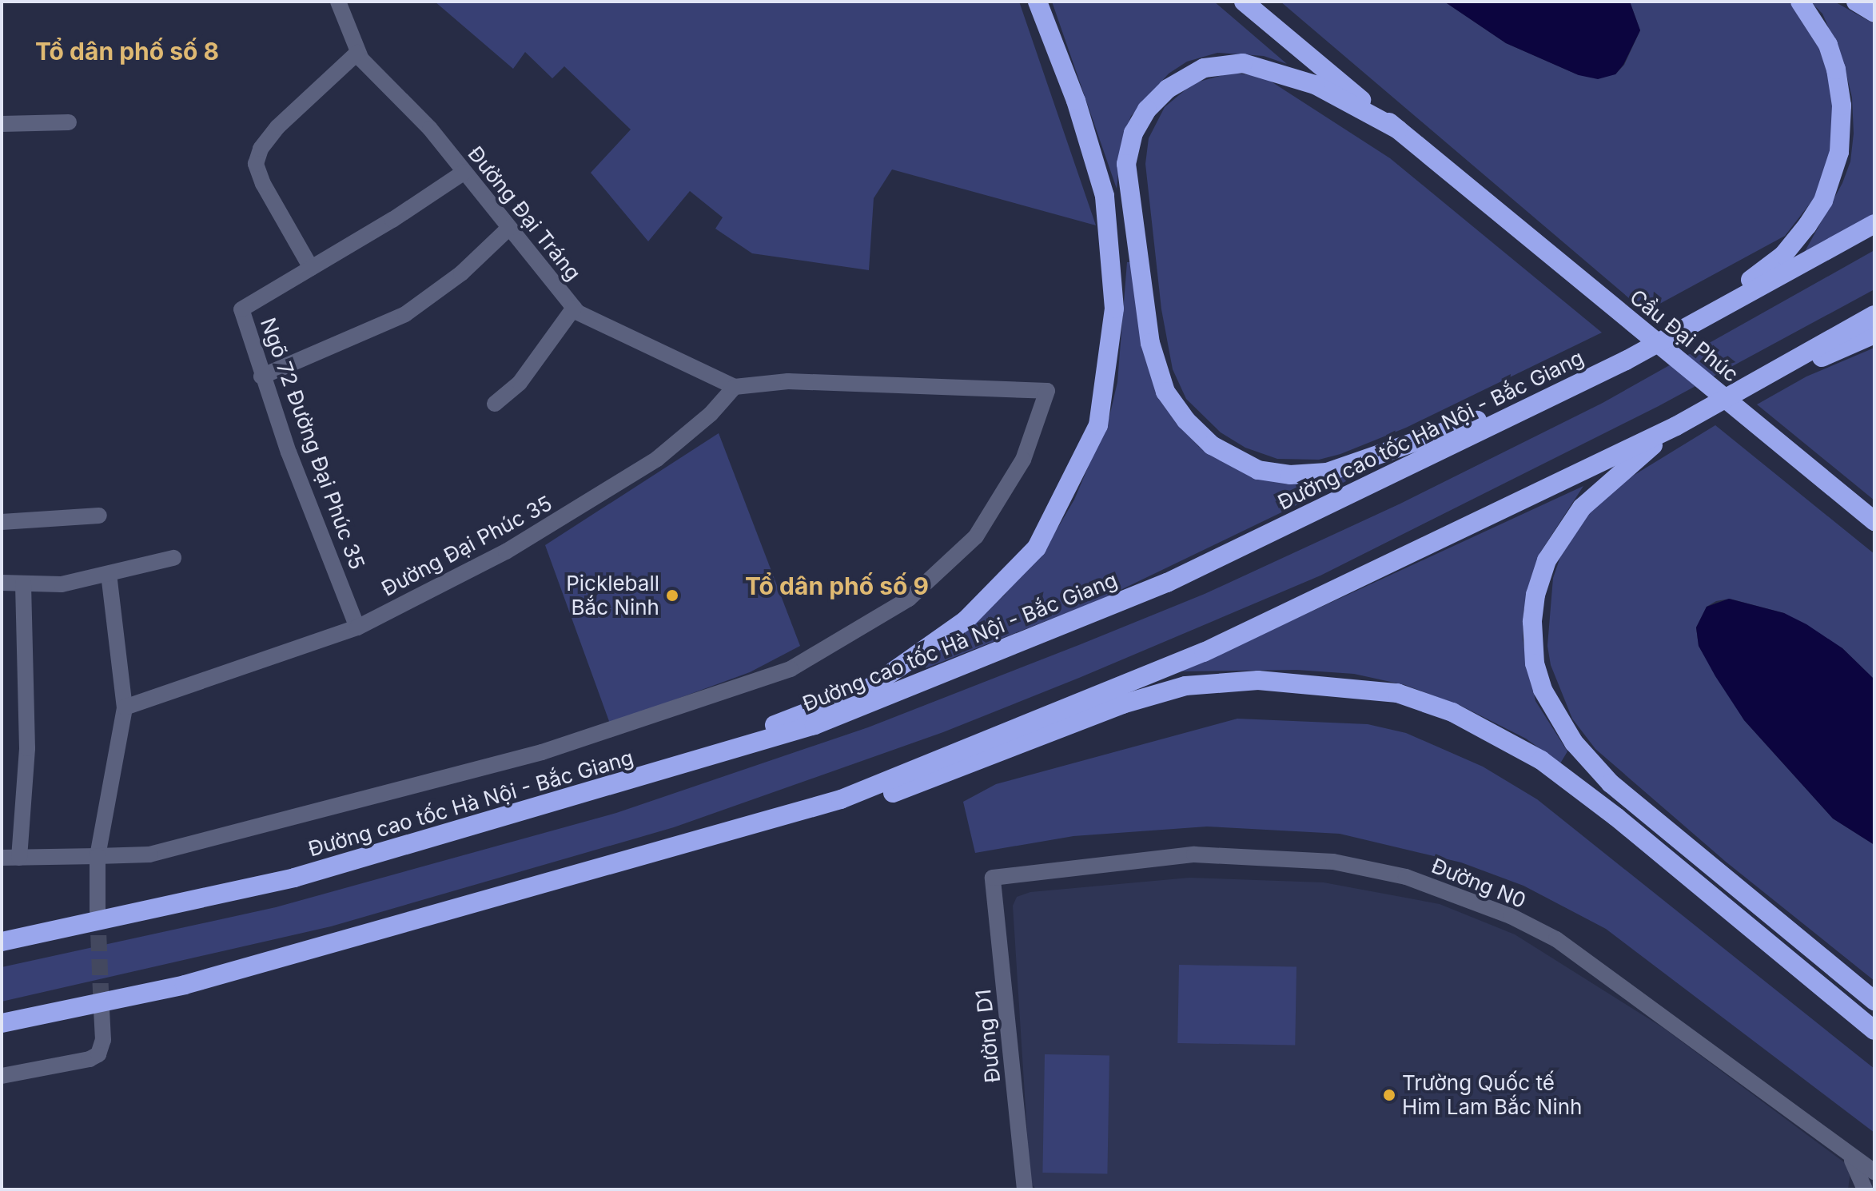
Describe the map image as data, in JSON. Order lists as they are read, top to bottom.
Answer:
{
  "streets": {
    "highway": ["Cầu Đại Phúc", "Đường cao tốc Hà Nội - Bắc Giang"],
    "street": [
      "Đường Đại Tráng",
      "Ngõ 72 Đường Đại Phúc 35",
      "Đường Đại Phúc 35",
      "Đường N0",
      "Đường D1"
    ]
  },
  "crossings": [
    ["Đường Đại Tráng", "Đường Đại Phúc 35"],
    ["Ngõ 72 Đường Đại Phúc 35", "Đường Đại Phúc 35"],
    ["Đường N0", "Đường D1"]
  ],
  "districts": ["Tổ dân phố số 8", "Tổ dân phố số 9"],
  "places": ["Pickleball Bắc Ninh", "Trường Quốc tế Him Lam Bắc Ninh"]
}
